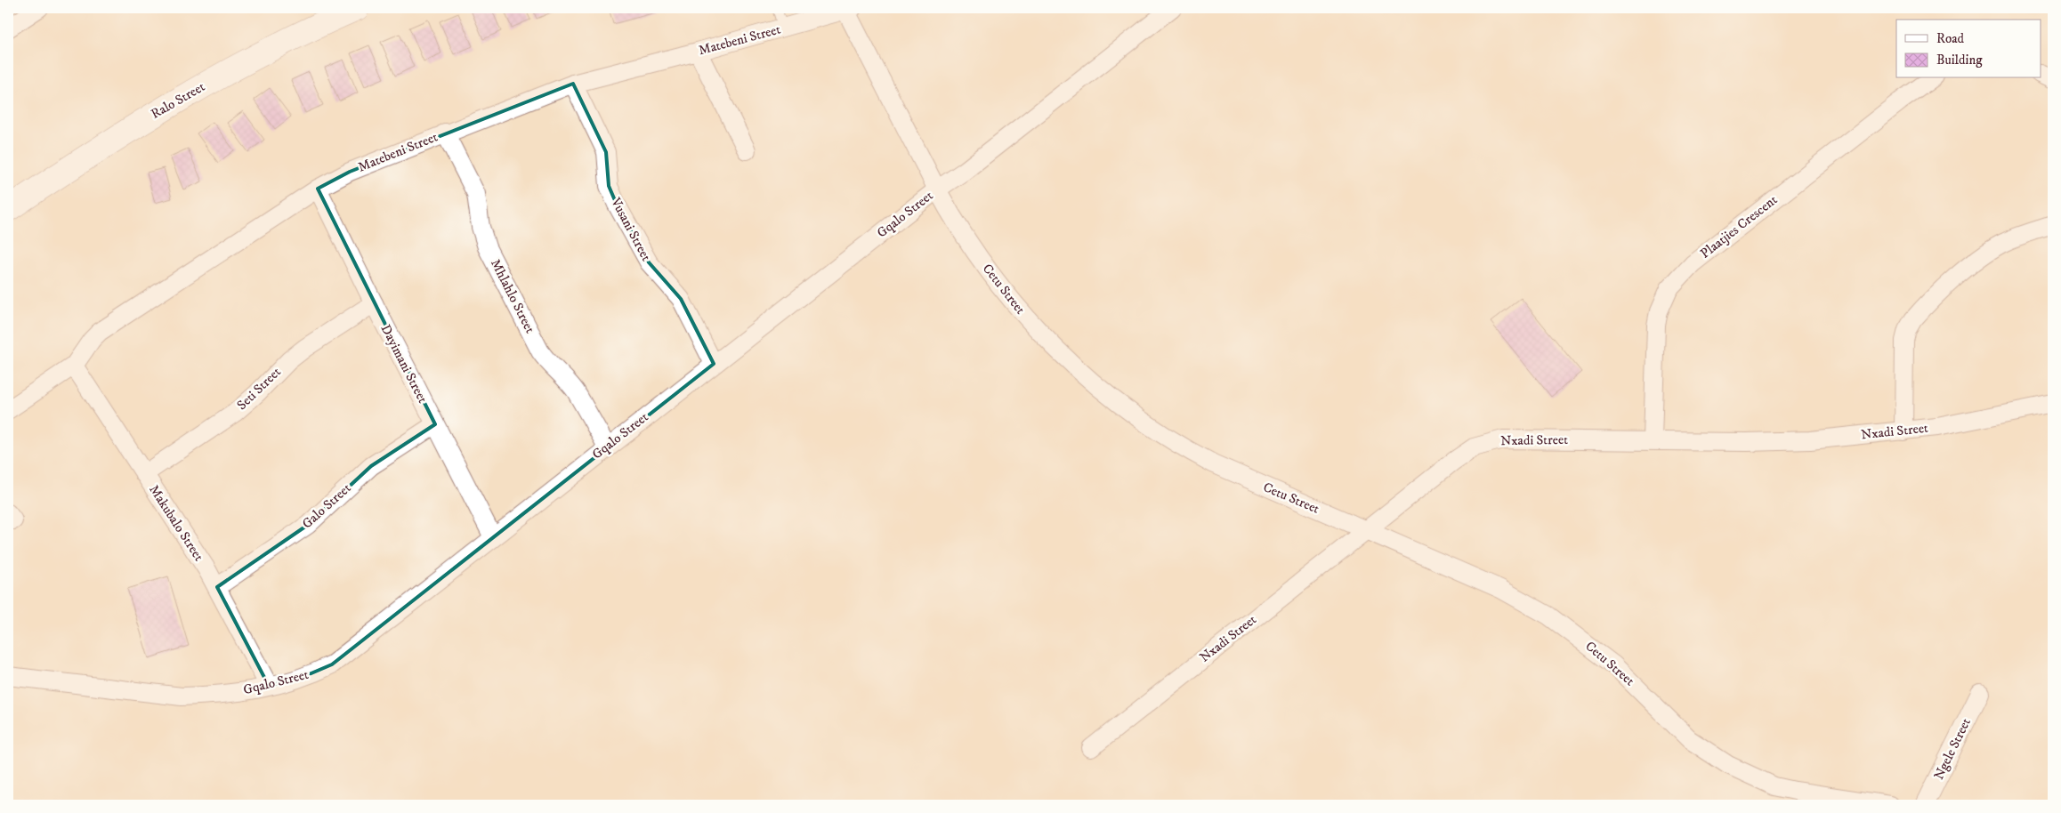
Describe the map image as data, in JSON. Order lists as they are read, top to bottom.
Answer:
{
  "streets": {
    "street": [
      "Matebeni Street",
      "Ralo Street",
      "Gqalo Street",
      "Plaatjies Crescent",
      "Vusani Street",
      "Cetu Street",
      "Mhlahlo Street",
      "Dayimani Street",
      "Seti Street",
      "Nxadi Street",
      "Galo Street",
      "Makubalo Street",
      "Ngele Street"
    ]
  },
  "crossings": [
    ["Matebeni Street", "Vusani Street"],
    ["Matebeni Street", "Cetu Street"],
    ["Matebeni Street", "Mhlahlo Street"],
    ["Matebeni Street", "Dayimani Street"],
    ["Matebeni Street", "Makubalo Street"],
    ["Gqalo Street", "Vusani Street"],
    ["Gqalo Street", "Cetu Street"],
    ["Gqalo Street", "Mhlahlo Street"],
    ["Gqalo Street", "Dayimani Street"],
    ["Gqalo Street", "Makubalo Street"],
    ["Plaatjies Crescent", "Nxadi Street"],
    ["Cetu Street", "Nxadi Street"],
    ["Dayimani Street", "Seti Street"],
    ["Dayimani Street", "Galo Street"],
    ["Seti Street", "Makubalo Street"],
    ["Galo Street", "Makubalo Street"]
  ],
  "legend": ["Road", "Building"]
}
